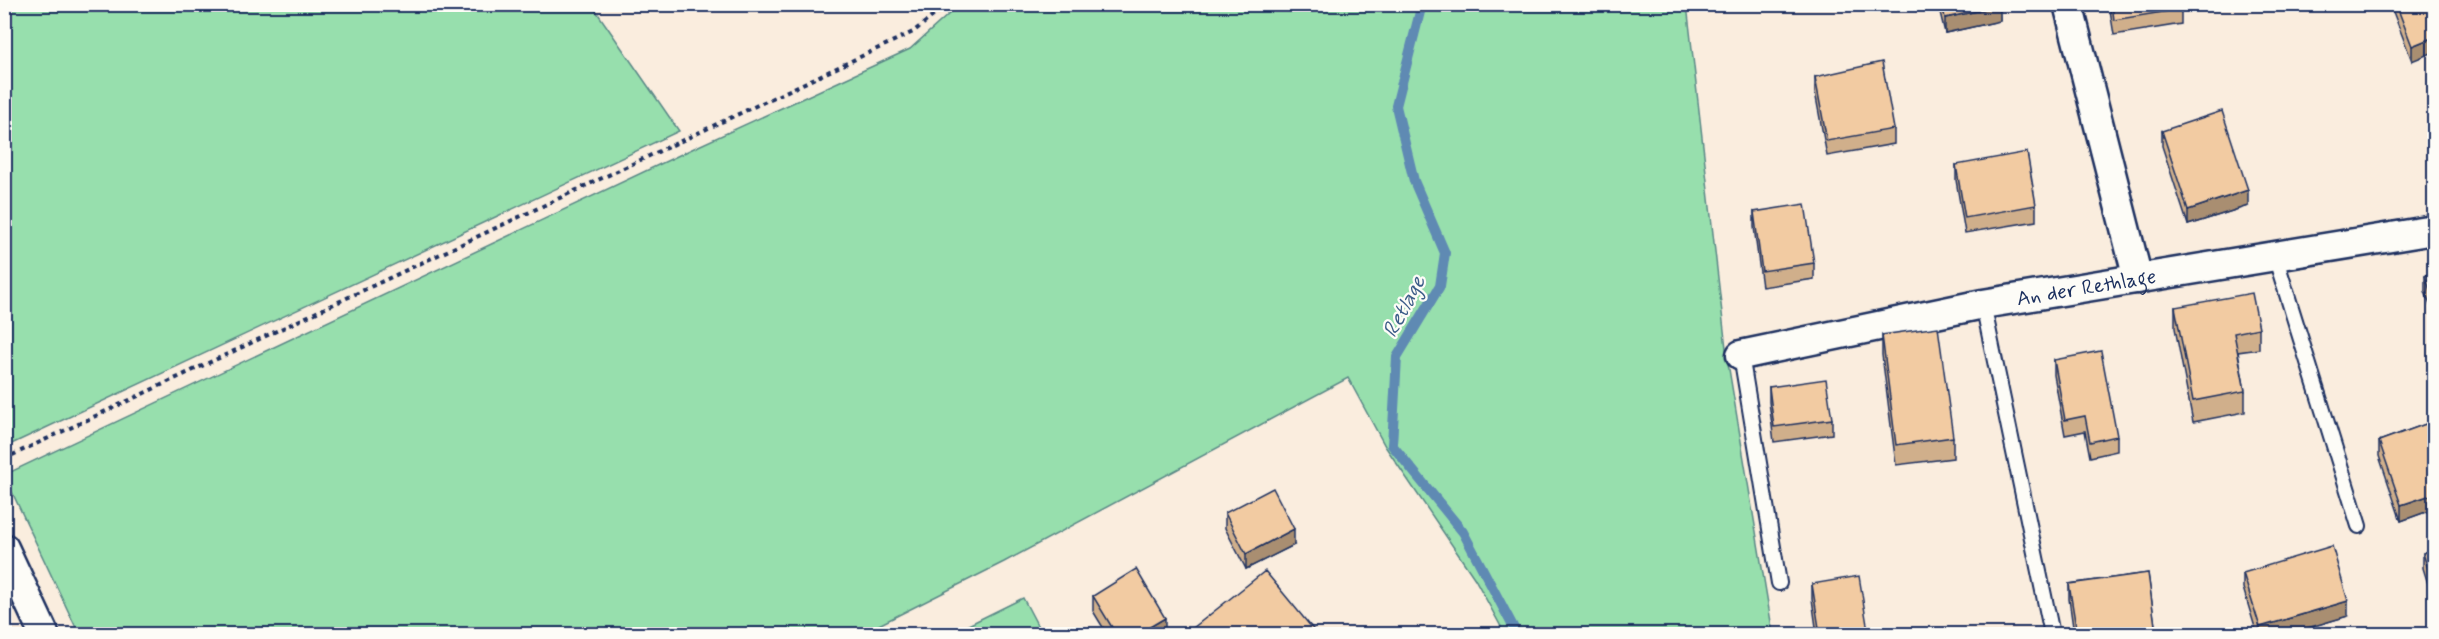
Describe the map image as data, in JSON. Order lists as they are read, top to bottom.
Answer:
{
  "streets": {
    "street": ["An der Rethlage"]
  },
  "water": ["Retlage"]
}
